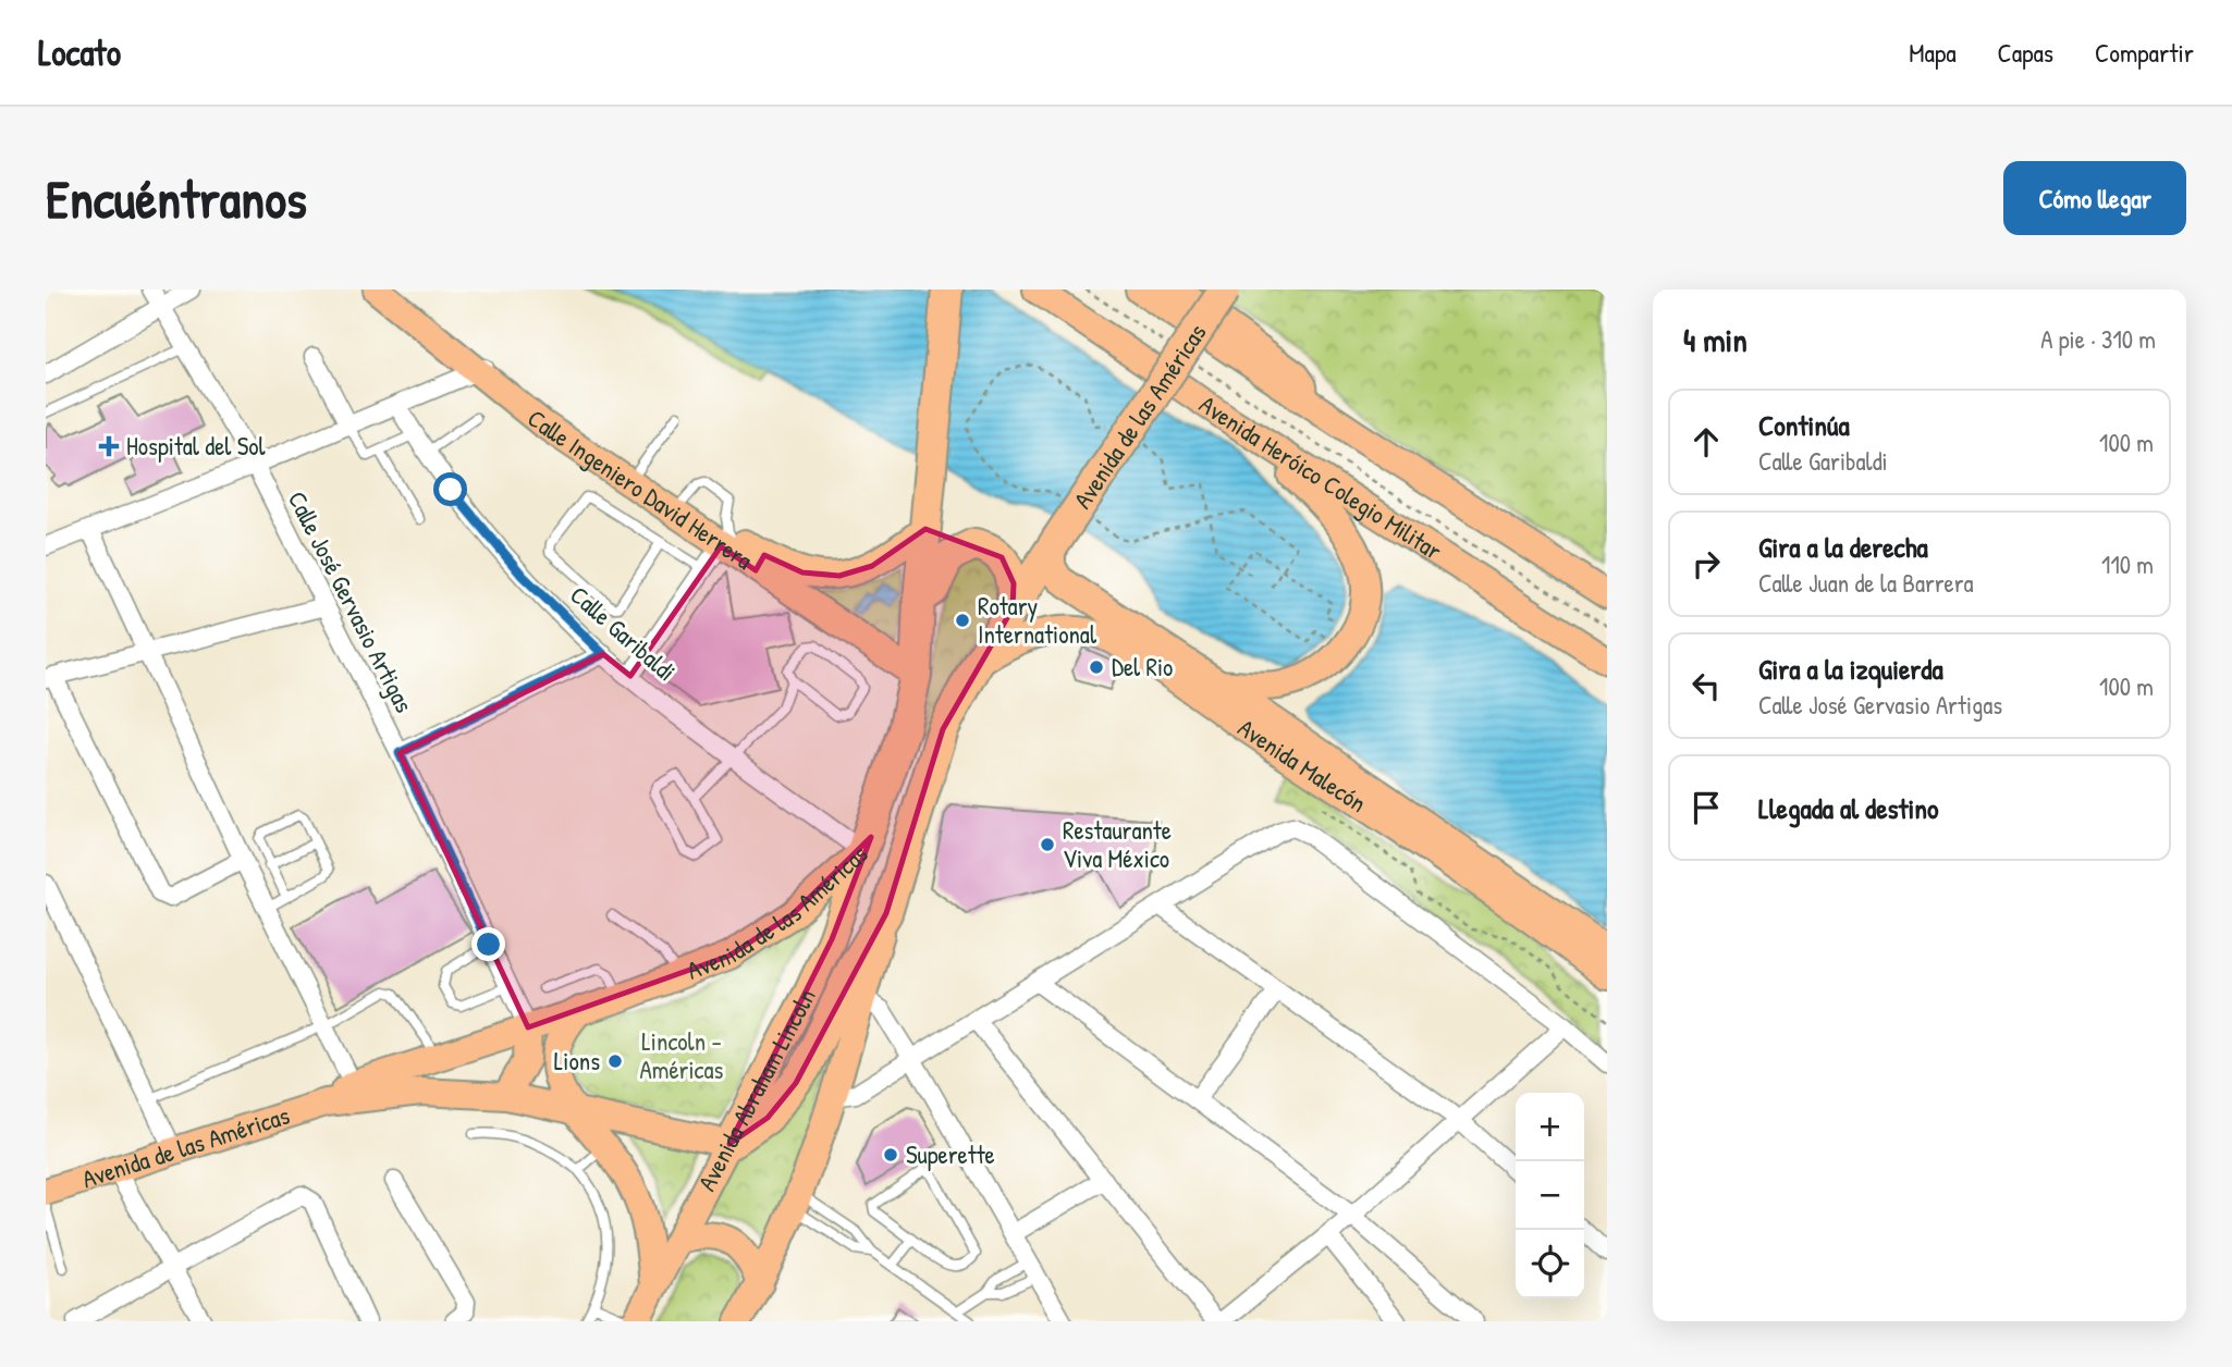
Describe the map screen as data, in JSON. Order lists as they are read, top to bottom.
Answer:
{
  "streets": {
    "highway": ["Avenida de las Américas"],
    "main road": [
      "Avenida Heróico Colegio Militar",
      "Calle Ingeniero David Herrera",
      "Avenida Malecón",
      "Avenida Abraham Lincoln"
    ],
    "street": ["Calle José Gervasio Artigas", "Calle Garibaldi"]
  },
  "crossings": [
    ["Avenida de las Américas", "Calle Ingeniero David Herrera"],
    ["Avenida de las Américas", "Calle José Gervasio Artigas"],
    ["Avenida de las Américas", "Calle Garibaldi"],
    ["Avenida de las Américas", "Avenida Malecón"],
    ["Avenida de las Américas", "Avenida Abraham Lincoln"],
    ["Calle Garibaldi", "Avenida Abraham Lincoln"]
  ],
  "parks": ["Lincoln - Américas"],
  "places": {
    "health": ["Hospital del Sol"],
    "other": [
      "Rotary International",
      "Del Rio",
      "Restaurante Viva México",
      "Lions",
      "Superette"
    ]
  },
  "page": {
    "header": "Locato",
    "nav": ["Mapa", "Capas", "Compartir"],
    "buttons": "Cómo llegar",
    "title": "Encuéntranos",
    "heading": ["4 min", "A pie · 310 m"],
    "list": [
      ["Continúa", "Calle Garibaldi", "100 m"],
      ["Gira a la derecha", "Calle Juan de la Barrera", "110 m"],
      ["Gira a la izquierda", "Calle José Gervasio Artigas", "100 m"],
      "Llegada al destino"
    ],
    "map_buttons": ["+", "−"]
  }
}
